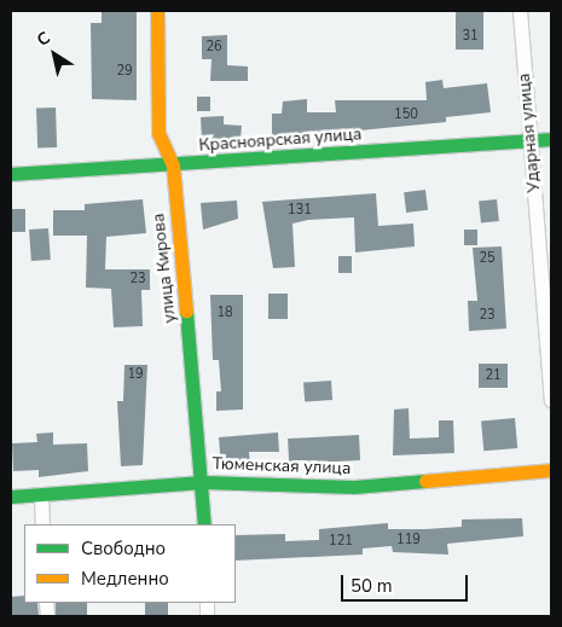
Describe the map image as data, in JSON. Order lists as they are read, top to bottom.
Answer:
{
  "streets": {
    "street": [
      "Ударная улица",
      "Красноярская улица",
      "улица Кирова",
      "Тюменская улица"
    ]
  },
  "crossings": [
    ["Ударная улица", "Красноярская улица"],
    ["Красноярская улица", "улица Кирова"],
    ["улица Кирова", "Тюменская улица"]
  ],
  "house_numbers": [
    "31",
    "26",
    "29",
    "150",
    "131",
    "25",
    "23",
    "18",
    "23",
    "19",
    "21",
    "119",
    "121"
  ],
  "legend": ["Свободно", "Медленно"],
  "scale_bar": "50 m",
  "north": "top left"
}
